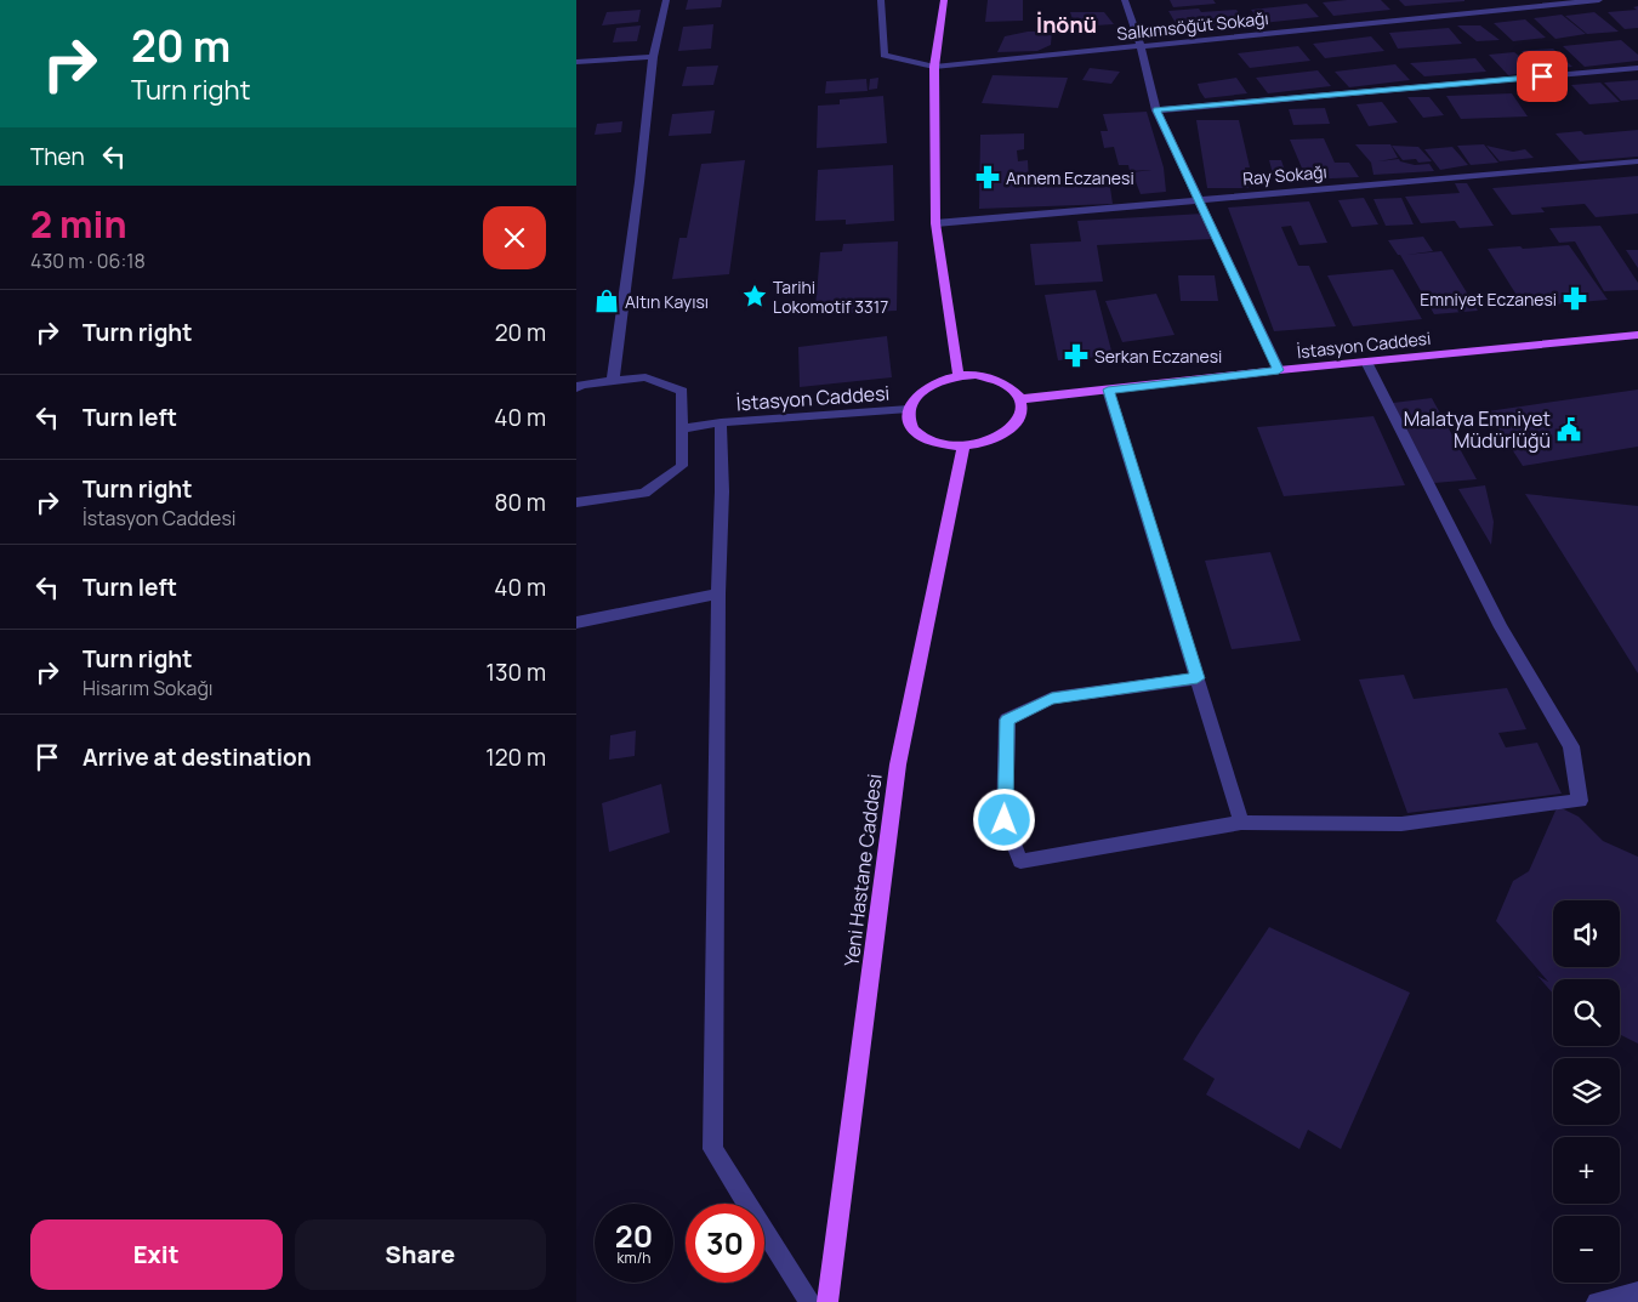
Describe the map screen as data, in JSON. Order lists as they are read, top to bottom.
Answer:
{
  "streets": {
    "main road": ["İstasyon Caddesi", "Yeni Hastane Caddesi"],
    "street": ["Salkımsöğüt Sokağı", "Ray Sokağı"]
  },
  "crossings": [
    ["İstasyon Caddesi", "Yeni Hastane Caddesi"]
  ],
  "districts": ["İnönü"],
  "places": {
    "pharmacy": ["Annem Eczanesi", "Emniyet Eczanesi", "Serkan Eczanesi"],
    "place": ["Tarihi Lokomotif 3317"],
    "shop": ["Altın Kayısı"],
    "public building": ["Malatya Emniyet Müdürlüğü"]
  },
  "page": {
    "turn": ["20 m", "Turn right"],
    "then": "Then",
    "heading": ["2 min", "430 m · 06:18"],
    "list": [
      {
        "name": "Turn right",
        "value": "20 m"
      },
      {
        "name": "Turn left",
        "value": "40 m"
      },
      {
        "name": "Turn right",
        "note": "İstasyon Caddesi",
        "value": "80 m"
      },
      {
        "name": "Turn left",
        "value": "40 m"
      },
      {
        "name": "Turn right",
        "note": "Hisarım Sokağı",
        "value": "130 m"
      },
      {
        "name": "Arrive at destination",
        "value": "120 m"
      }
    ],
    "map_buttons": ["+", "−"],
    "speed": "20 km/h",
    "limit": "30",
    "buttons": ["Exit", "Share"]
  }
}
